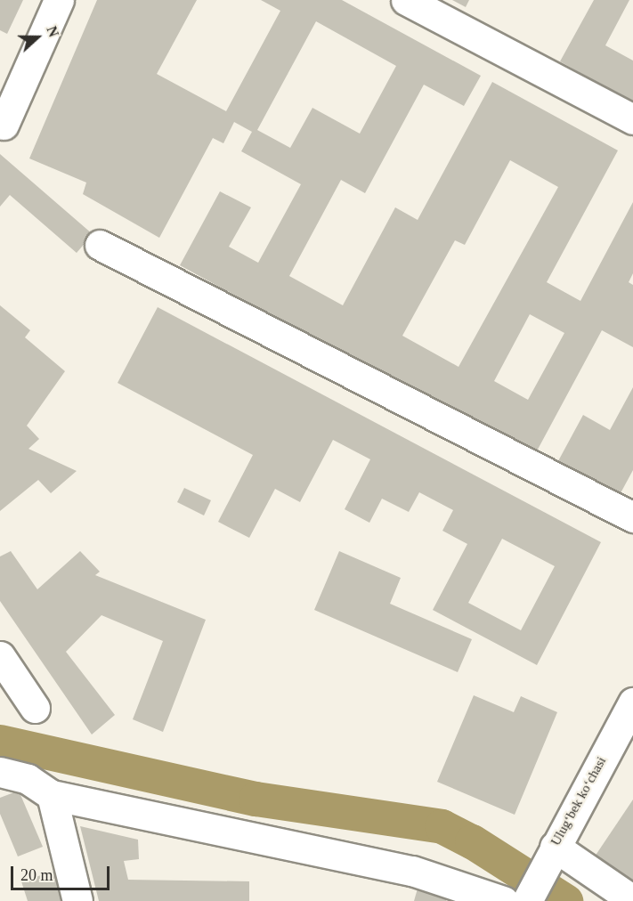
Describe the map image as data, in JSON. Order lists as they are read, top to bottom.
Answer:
{
  "streets": {
    "street": ["Ulugʻbek koʻchasi"]
  },
  "scale_bar": "20 m",
  "north": "right"
}
